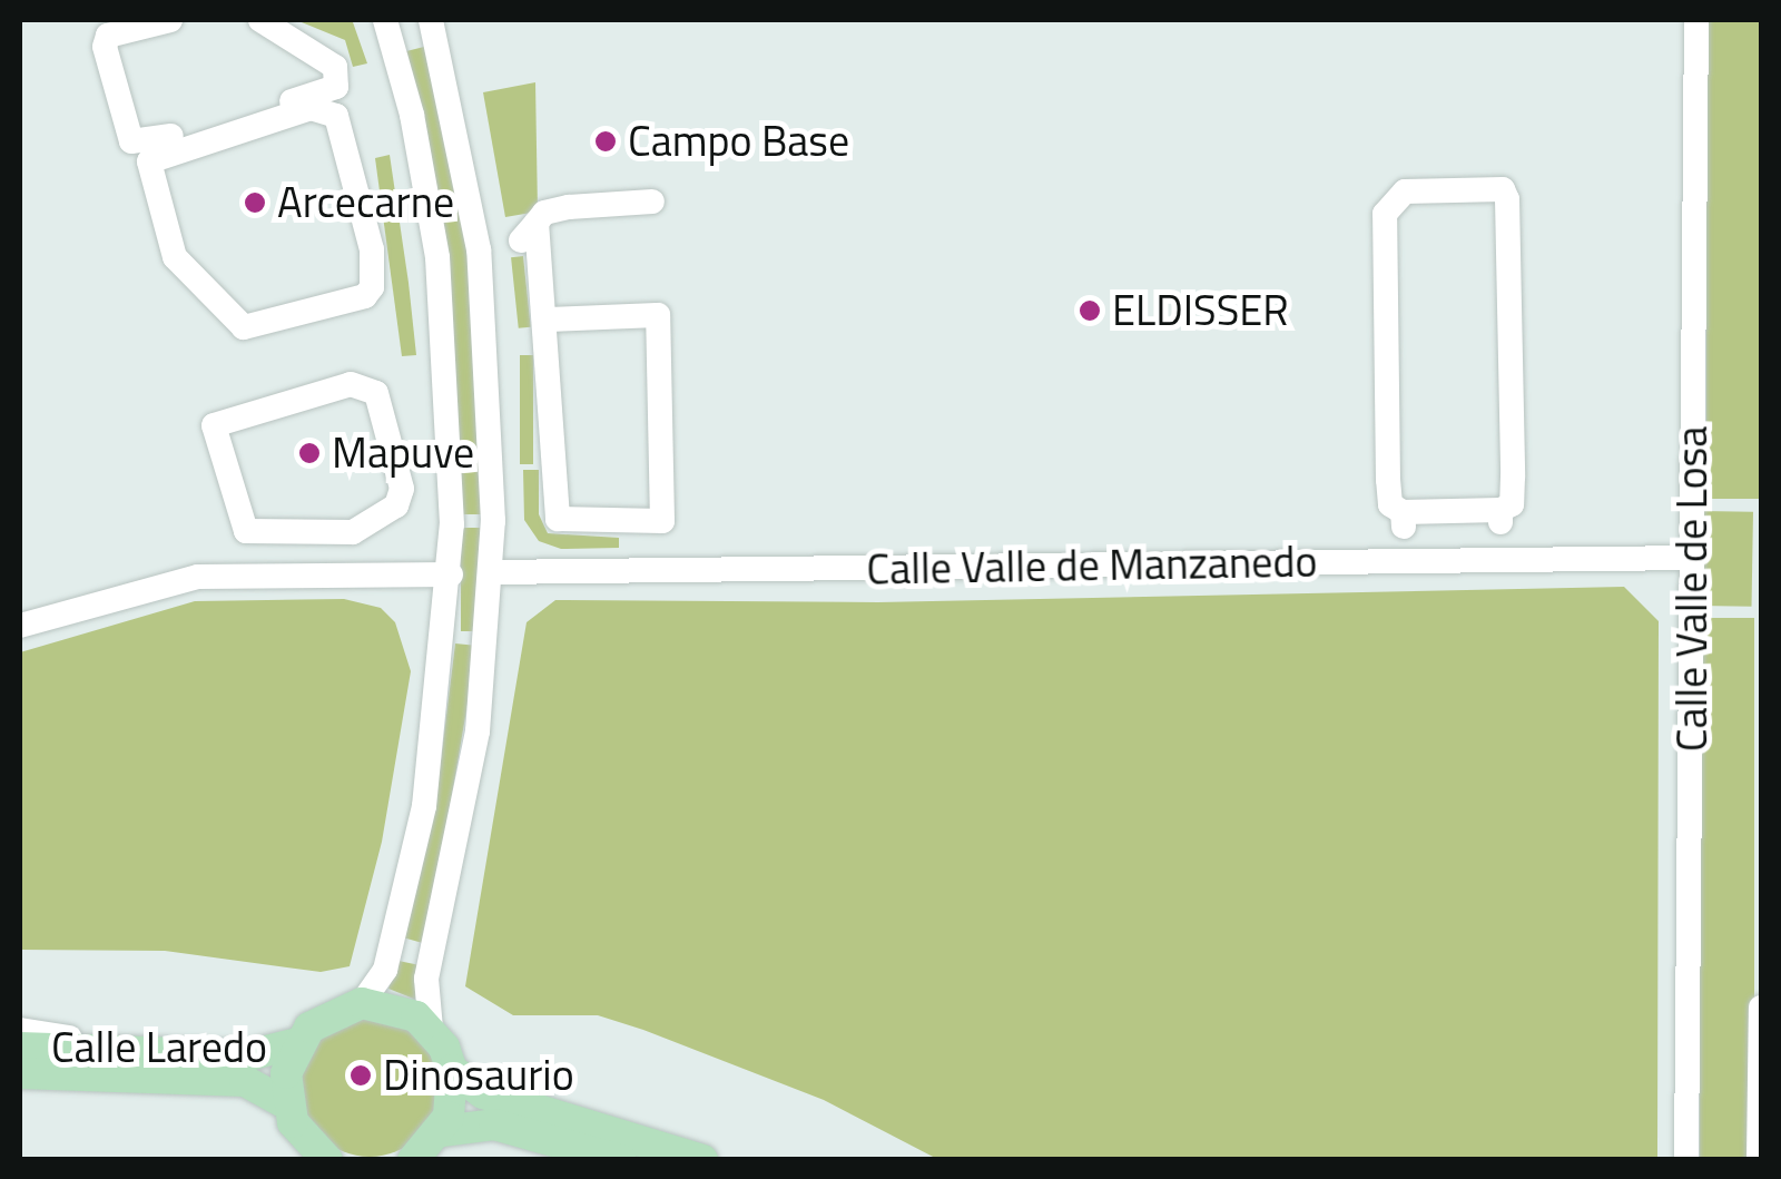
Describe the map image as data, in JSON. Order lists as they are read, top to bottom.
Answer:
{
  "streets": {
    "main road": ["Calle Laredo"],
    "street": ["Calle Valle de Manzanedo", "Calle Valle de Losa"]
  },
  "crossings": [
    ["Calle Valle de Manzanedo", "Calle Valle de Losa"]
  ],
  "places": [
    "Campo Base",
    "Arcecarne",
    "ELDISSER",
    "Mapuve",
    "Dinosaurio"
  ]
}
